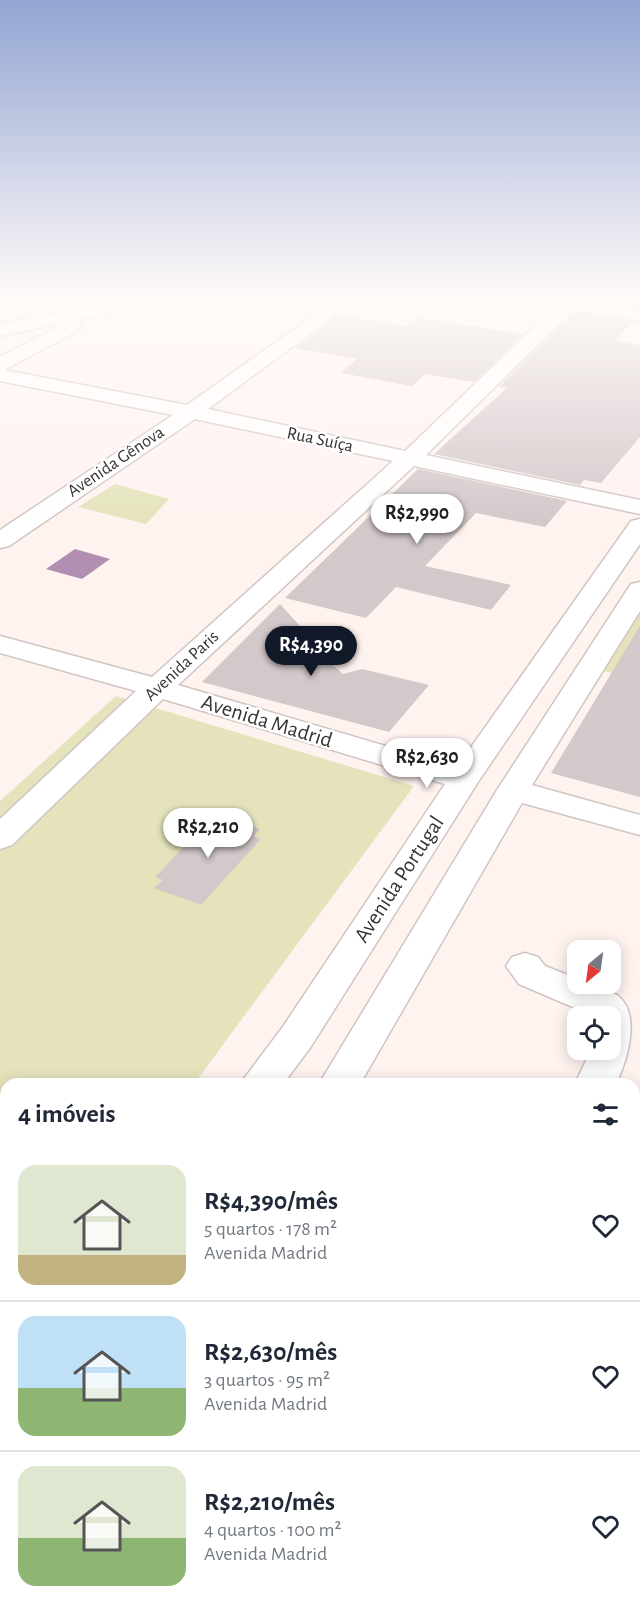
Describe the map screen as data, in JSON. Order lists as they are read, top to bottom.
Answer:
{
  "streets": {
    "street": [
      "Rua Suíça",
      "Avenida Gênova",
      "Avenida Paris",
      "Avenida Madrid",
      "Avenida Portugal"
    ]
  },
  "crossings": [
    ["Rua Suíça", "Avenida Gênova"],
    ["Rua Suíça", "Avenida Paris"],
    ["Avenida Paris", "Avenida Madrid"],
    ["Avenida Madrid", "Avenida Portugal"]
  ],
  "north": "bottom left",
  "page": {
    "price": [
      "R$2,990",
      "R$4,390",
      "R$2,630",
      "R$2,210"
    ],
    "heading": "4 imóveis",
    "list": [
      {
        "name": "R$4,390/mês",
        "note": "5 quartos · 178 m² · Avenida Madrid"
      },
      {
        "name": "R$2,630/mês",
        "note": "3 quartos · 95 m² · Avenida Madrid"
      },
      {
        "name": "R$2,210/mês",
        "note": "4 quartos · 100 m² · Avenida Madrid"
      }
    ]
  }
}
